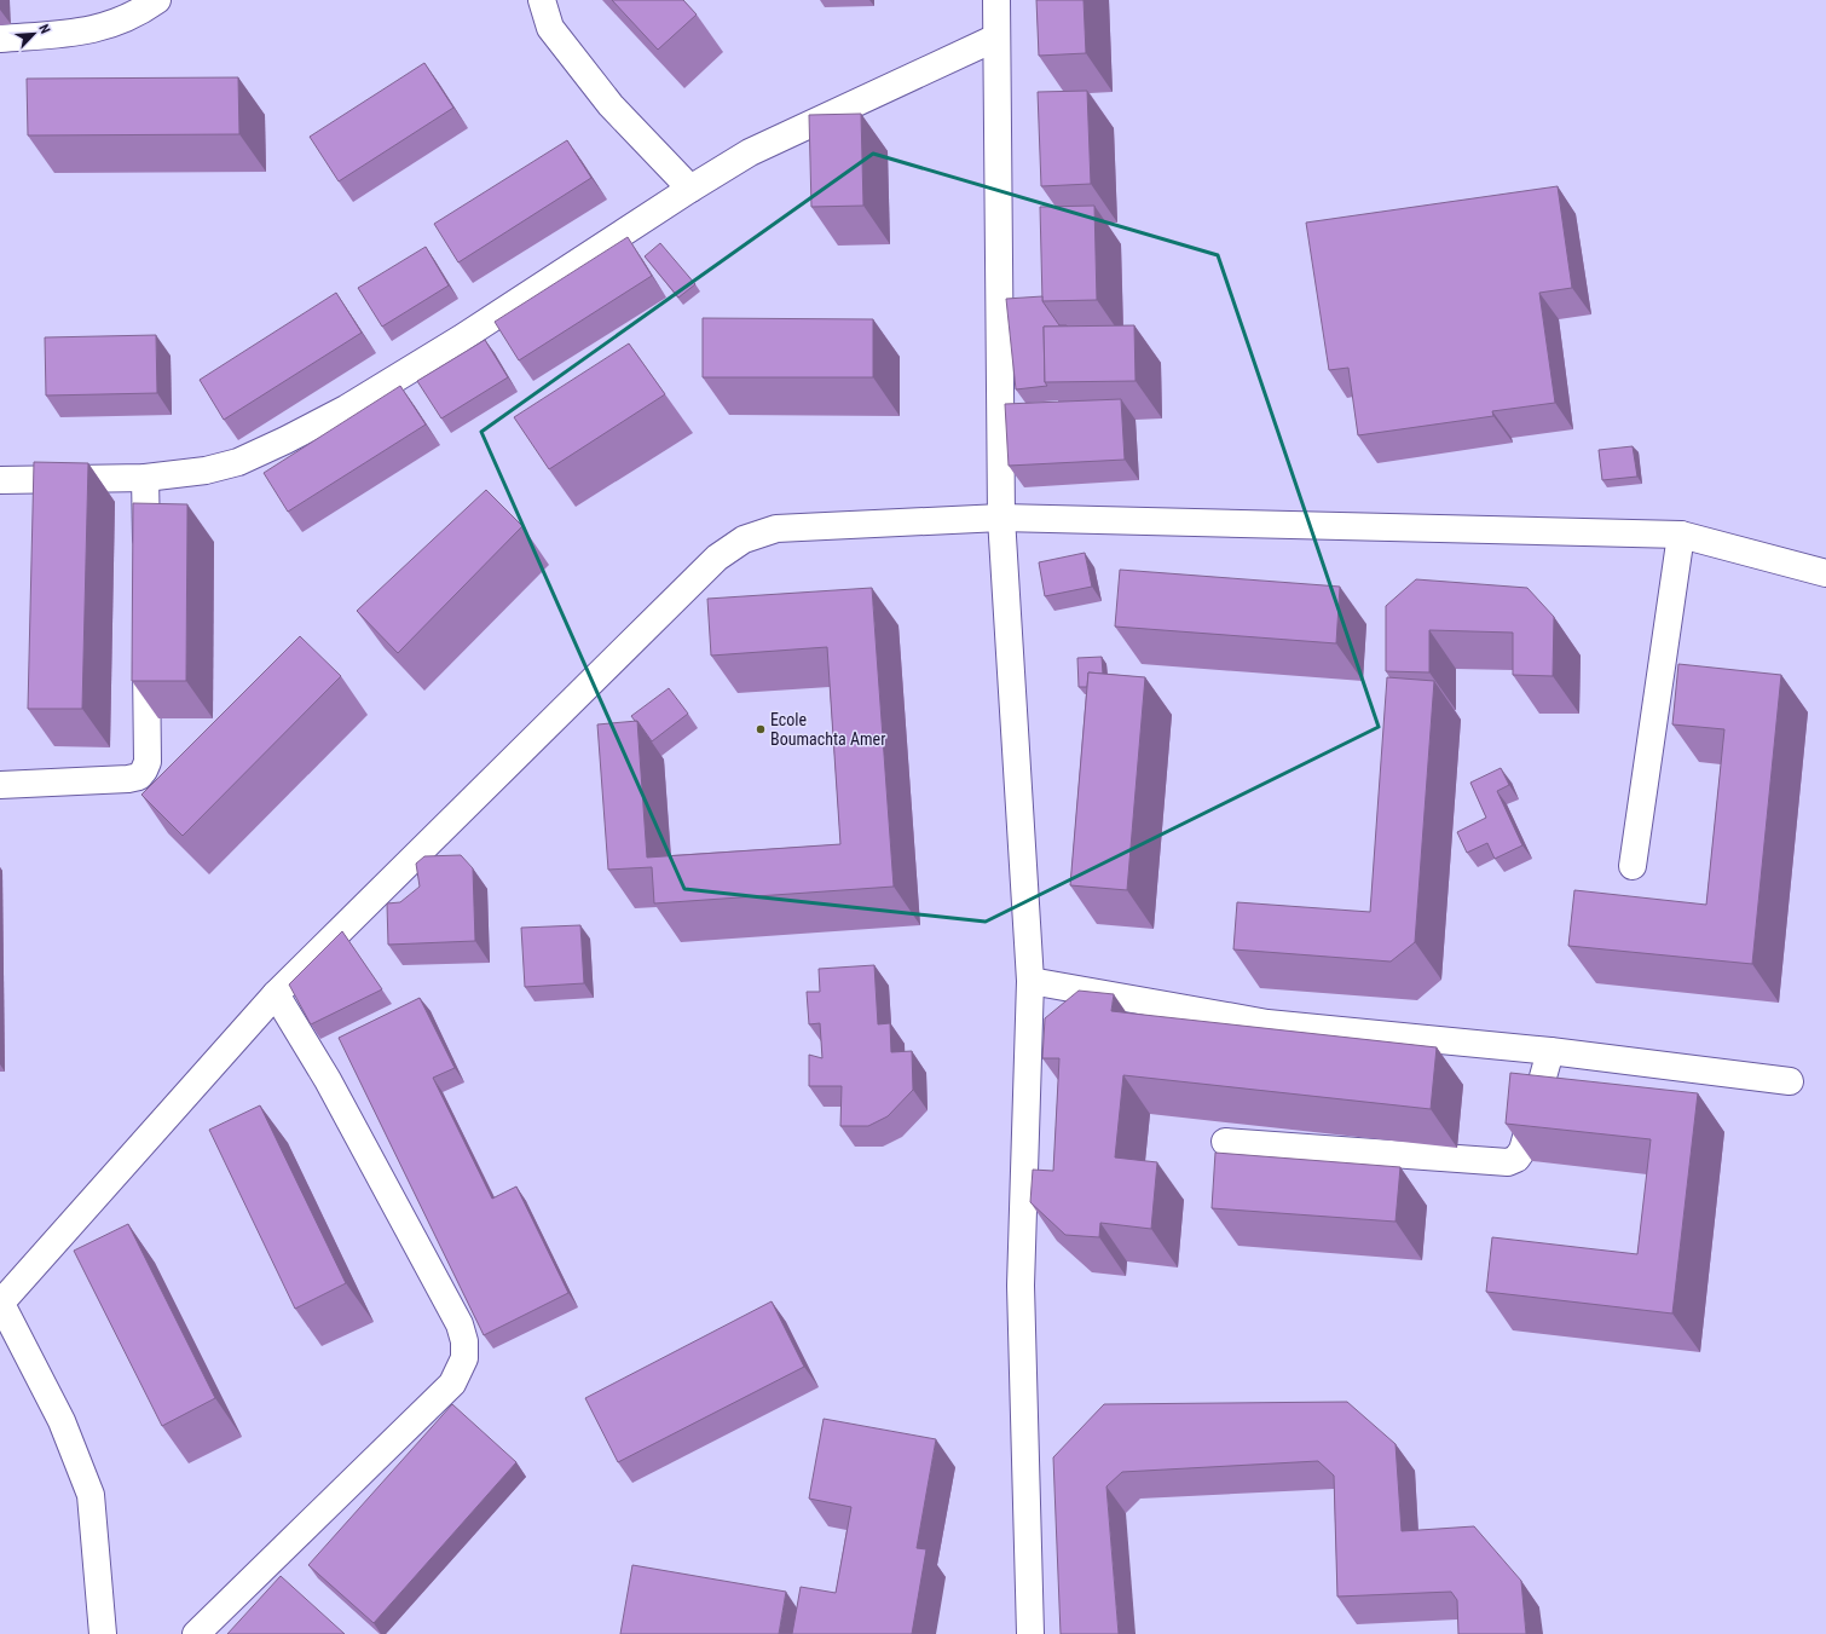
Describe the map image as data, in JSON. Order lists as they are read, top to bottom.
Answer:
{
  "places": ["Ecole Boumachta Amer"],
  "north": "top right"
}
